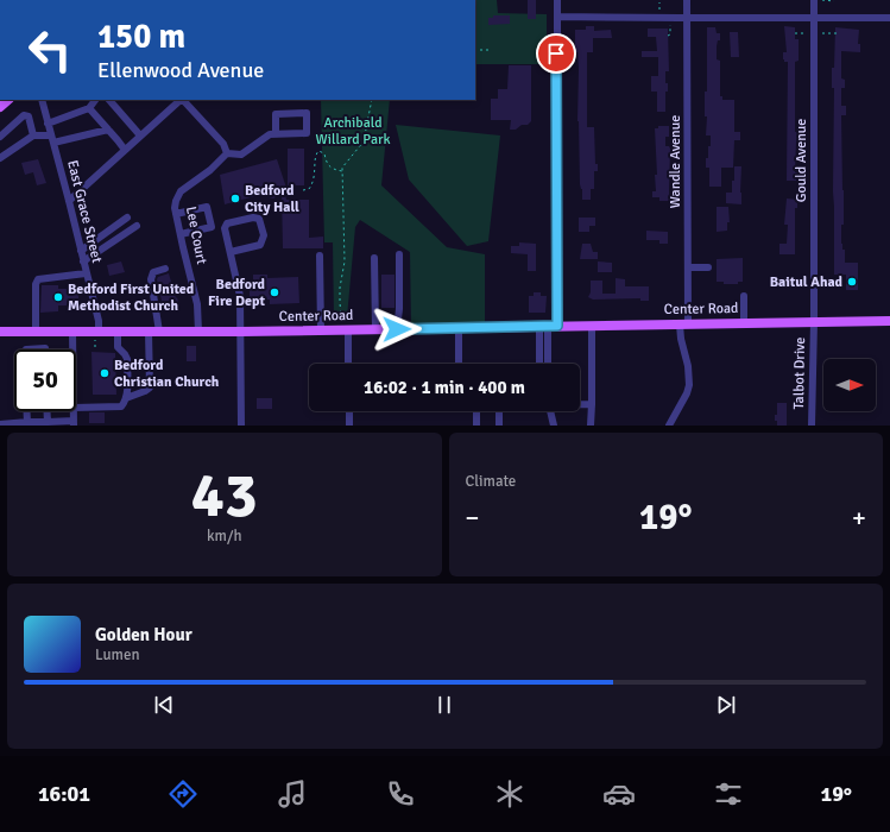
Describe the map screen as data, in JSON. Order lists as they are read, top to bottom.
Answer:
{
  "streets": {
    "main road": ["Center Road"],
    "street": [
      "Gould Avenue",
      "Wandle Avenue",
      "East Grace Street",
      "Lee Court",
      "Talbot Drive"
    ]
  },
  "crossings": [
    ["Gould Avenue", "Center Road"],
    ["Gould Avenue", "Talbot Drive"],
    ["Wandle Avenue", "Center Road"],
    ["East Grace Street", "Center Road"],
    ["Lee Court", "Center Road"],
    ["Center Road", "Talbot Drive"]
  ],
  "parks": ["Archibald Willard Park"],
  "places": [
    "Bedford City Hall",
    "Baitul Ahad",
    "Bedford Fire Dept",
    "Bedford First United Methodist Church",
    "Bedford Christian Church"
  ],
  "north": "right",
  "page": {
    "turn": ["150 m", "Ellenwood Avenue"],
    "limit": "50",
    "trip": "16:02 · 1 min · 400 m",
    "tile": [
      ["43", "km/h"],
      "Climate"
    ],
    "heat": ["−", "19°", "+"],
    "song": ["Golden Hour", "Lumen"],
    "tabs": ["16:01", "19°"]
  }
}
